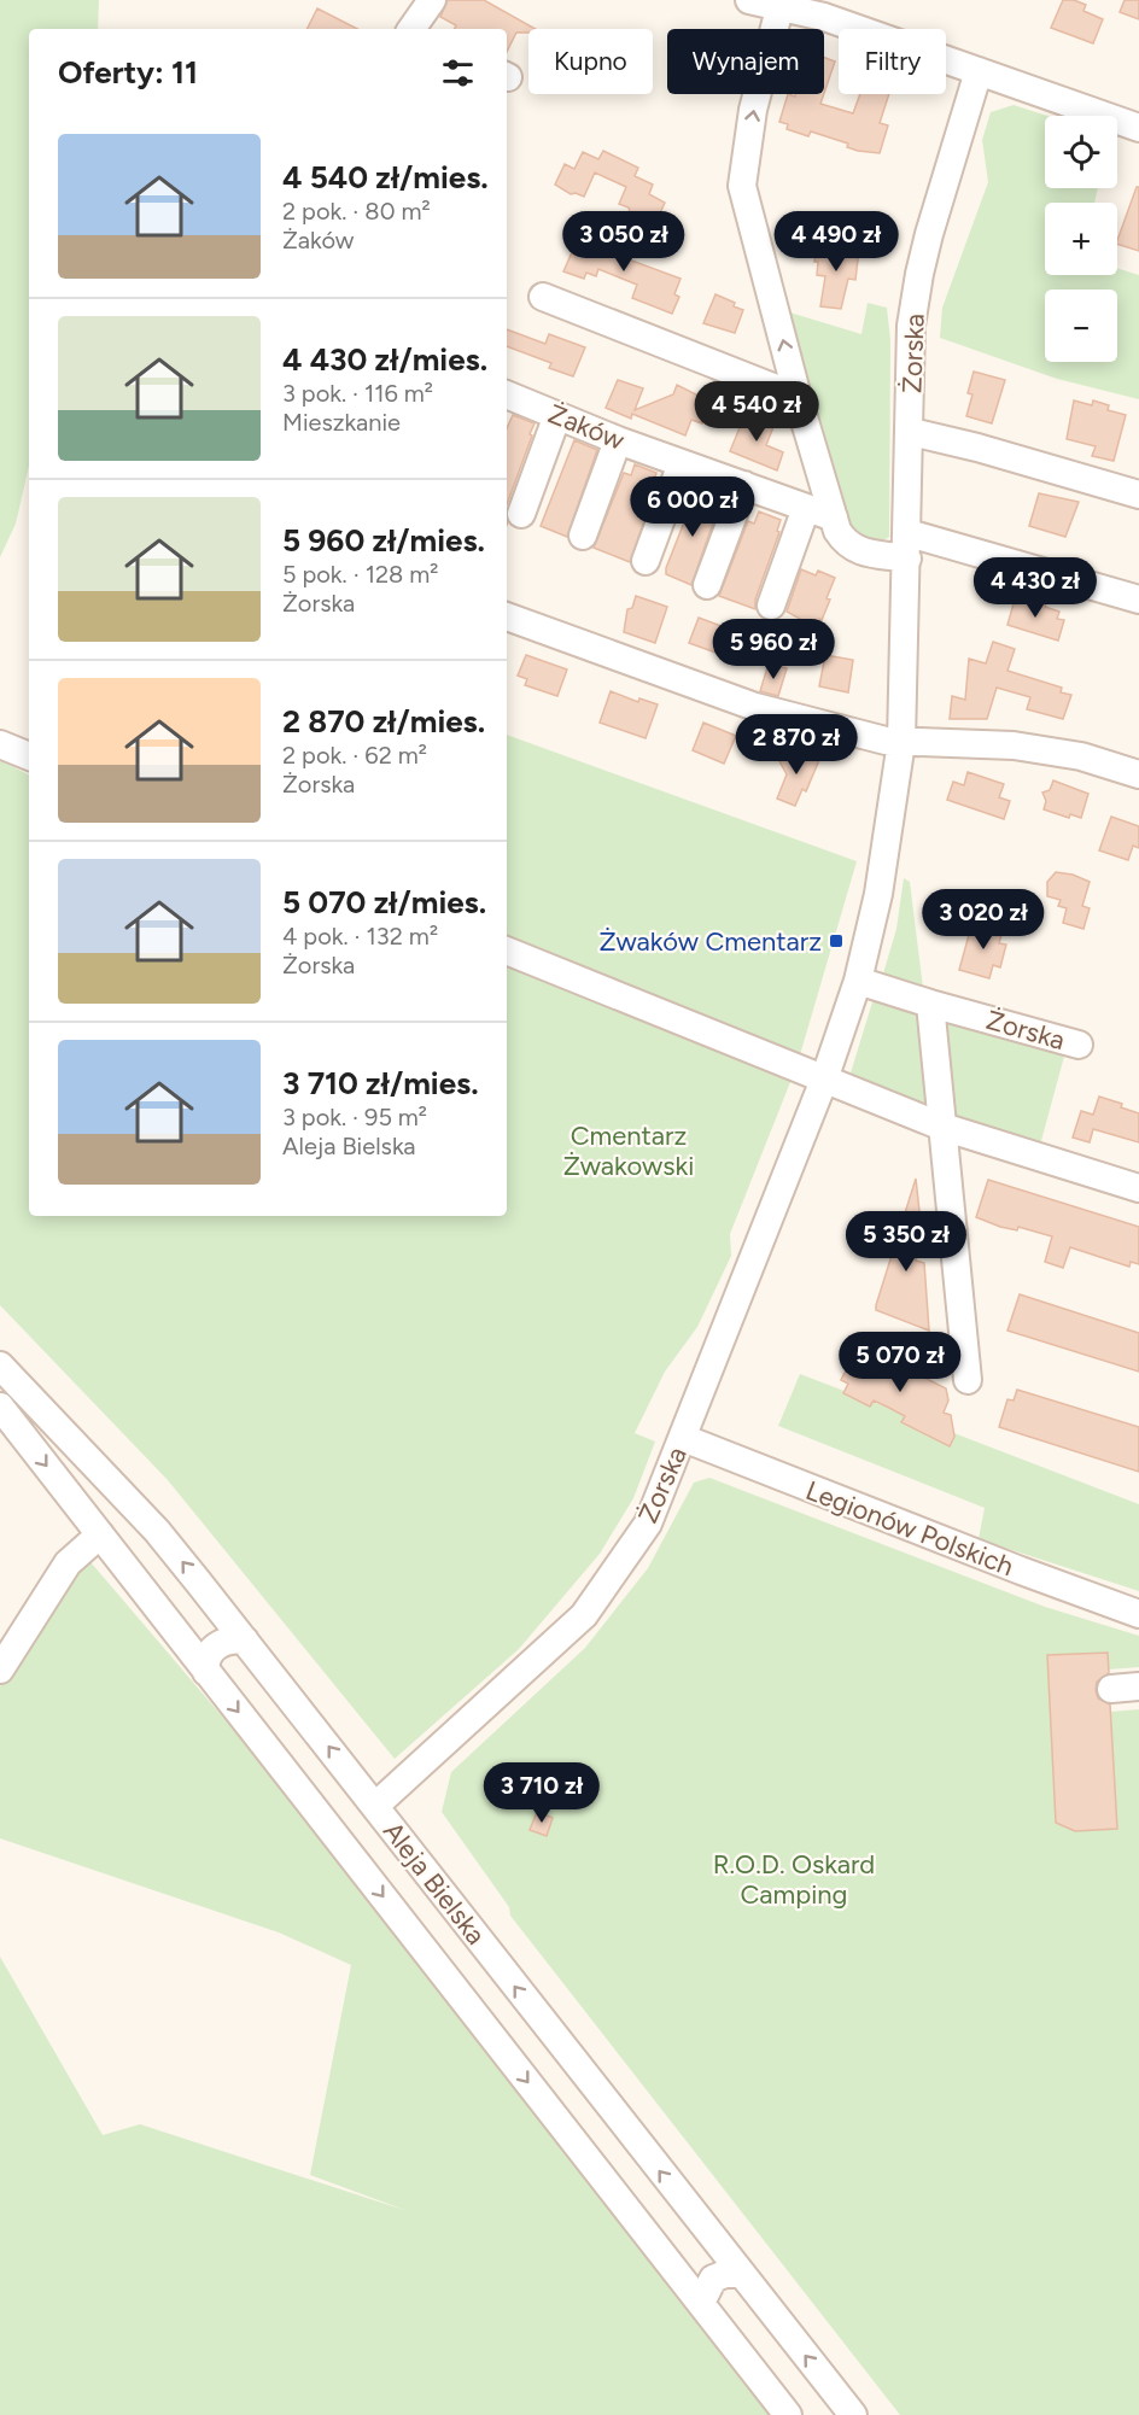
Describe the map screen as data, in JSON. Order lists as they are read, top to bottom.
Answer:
{
  "streets": {
    "street": [
      "Żorska",
      "Żaków",
      "Legionów Polskich",
      "Aleja Bielska"
    ]
  },
  "crossings": [
    ["Żorska", "Legionów Polskich"],
    ["Żorska", "Aleja Bielska"]
  ],
  "parks": ["Cmentarz Żwakowski", "R.O.D. Oskard Camping"],
  "places": {
    "transit": ["Żwaków Cmentarz"]
  },
  "page": {
    "chip": ["Kupno", "Wynajem", "Filtry"],
    "heading": "Oferty: 11",
    "map_buttons": ["+", "−"],
    "list": [
      {
        "name": "4 540 zł/mies.",
        "note": "2 pok. · 80 m² · Żaków"
      },
      {
        "name": "4 430 zł/mies.",
        "note": "3 pok. · 116 m² · Mieszkanie"
      },
      {
        "name": "5 960 zł/mies.",
        "note": "5 pok. · 128 m² · Żorska"
      },
      {
        "name": "2 870 zł/mies.",
        "note": "2 pok. · 62 m² · Żorska"
      },
      {
        "name": "5 070 zł/mies.",
        "note": "4 pok. · 132 m² · Żorska"
      },
      {
        "name": "3 710 zł/mies.",
        "note": "3 pok. · 95 m² · Aleja Bielska"
      }
    ],
    "price": [
      "3 050 zł",
      "4 490 zł",
      "4 540 zł",
      "6 000 zł",
      "4 430 zł",
      "5 960 zł",
      "2 870 zł",
      "3 020 zł",
      "5 350 zł",
      "5 070 zł",
      "3 710 zł"
    ]
  }
}
